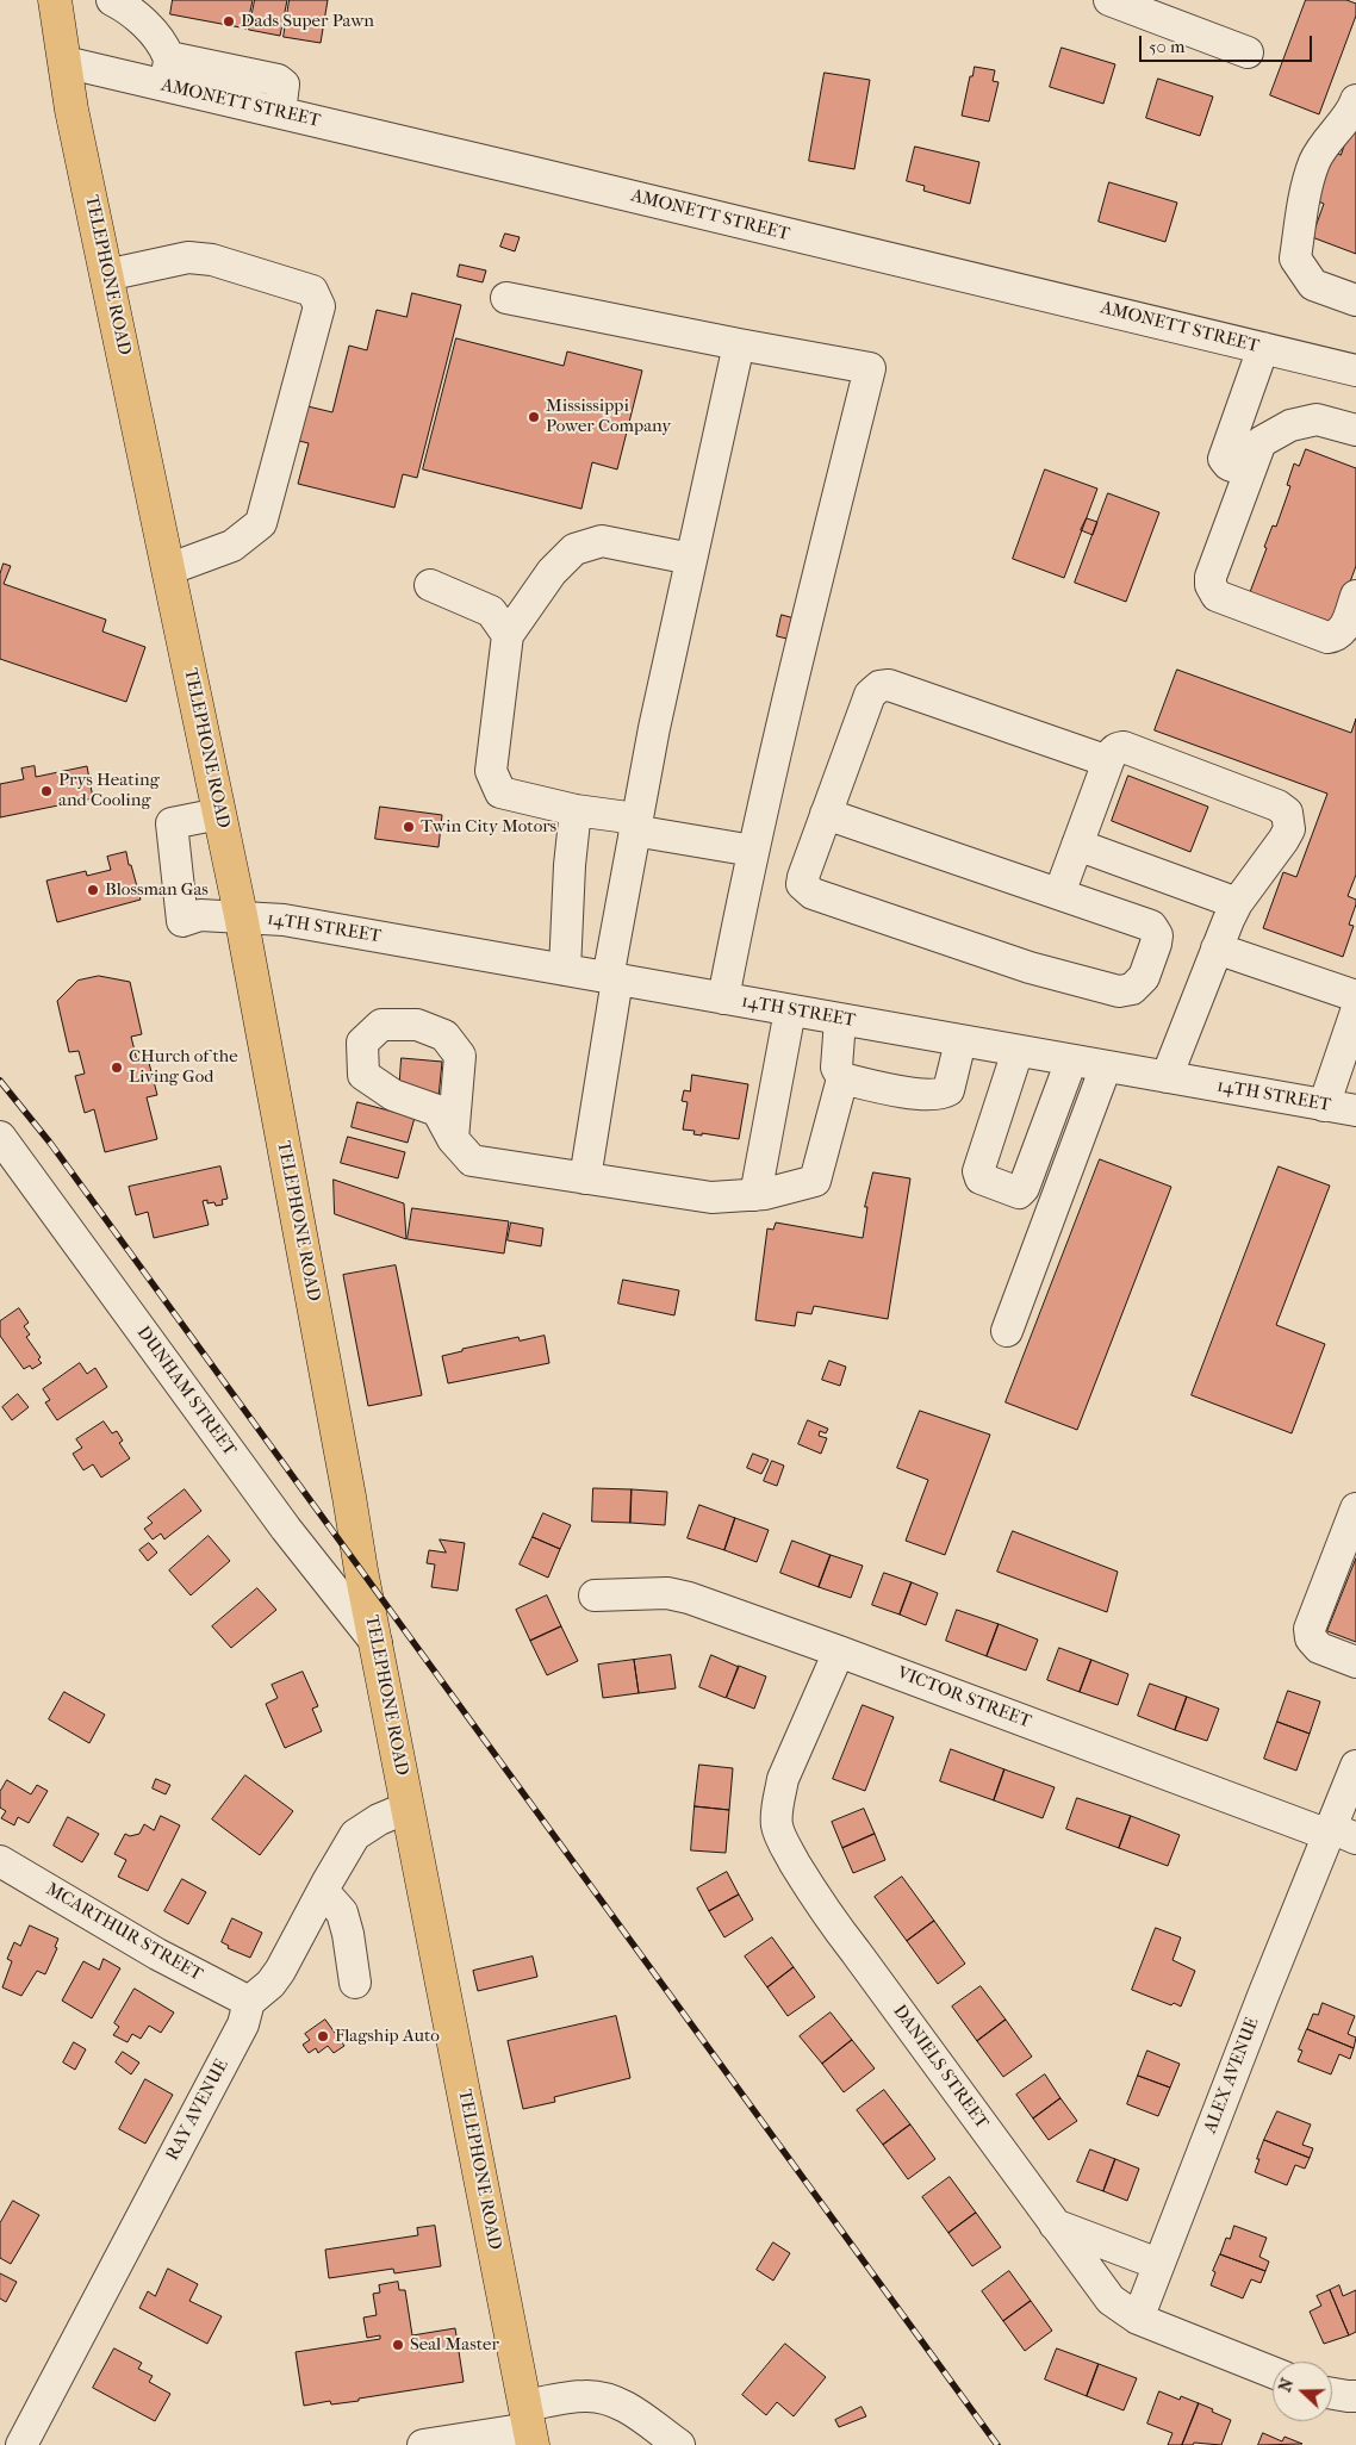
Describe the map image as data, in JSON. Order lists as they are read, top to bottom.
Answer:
{
  "streets": {
    "main road": ["TELEPHONE ROAD"],
    "street": [
      "AMONETT STREET",
      "14TH STREET",
      "DUNHAM STREET",
      "VICTOR STREET",
      "MCARTHUR STREET",
      "DANIELS STREET",
      "ALEX AVENUE",
      "RAY AVENUE"
    ]
  },
  "crossings": [
    ["AMONETT STREET", "TELEPHONE ROAD"],
    ["TELEPHONE ROAD", "14TH STREET"],
    ["TELEPHONE ROAD", "DUNHAM STREET"],
    ["VICTOR STREET", "DANIELS STREET"],
    ["VICTOR STREET", "ALEX AVENUE"],
    ["MCARTHUR STREET", "RAY AVENUE"],
    ["DANIELS STREET", "ALEX AVENUE"]
  ],
  "places": [
    "Dads Super Pawn",
    "Mississippi Power Company",
    "Prys Heating and Cooling",
    "Twin City Motors",
    "Blossman Gas",
    "CHurch of the Living God",
    "Flagship Auto",
    "Seal Master"
  ],
  "scale_bar": "50 m",
  "north": "left"
}
